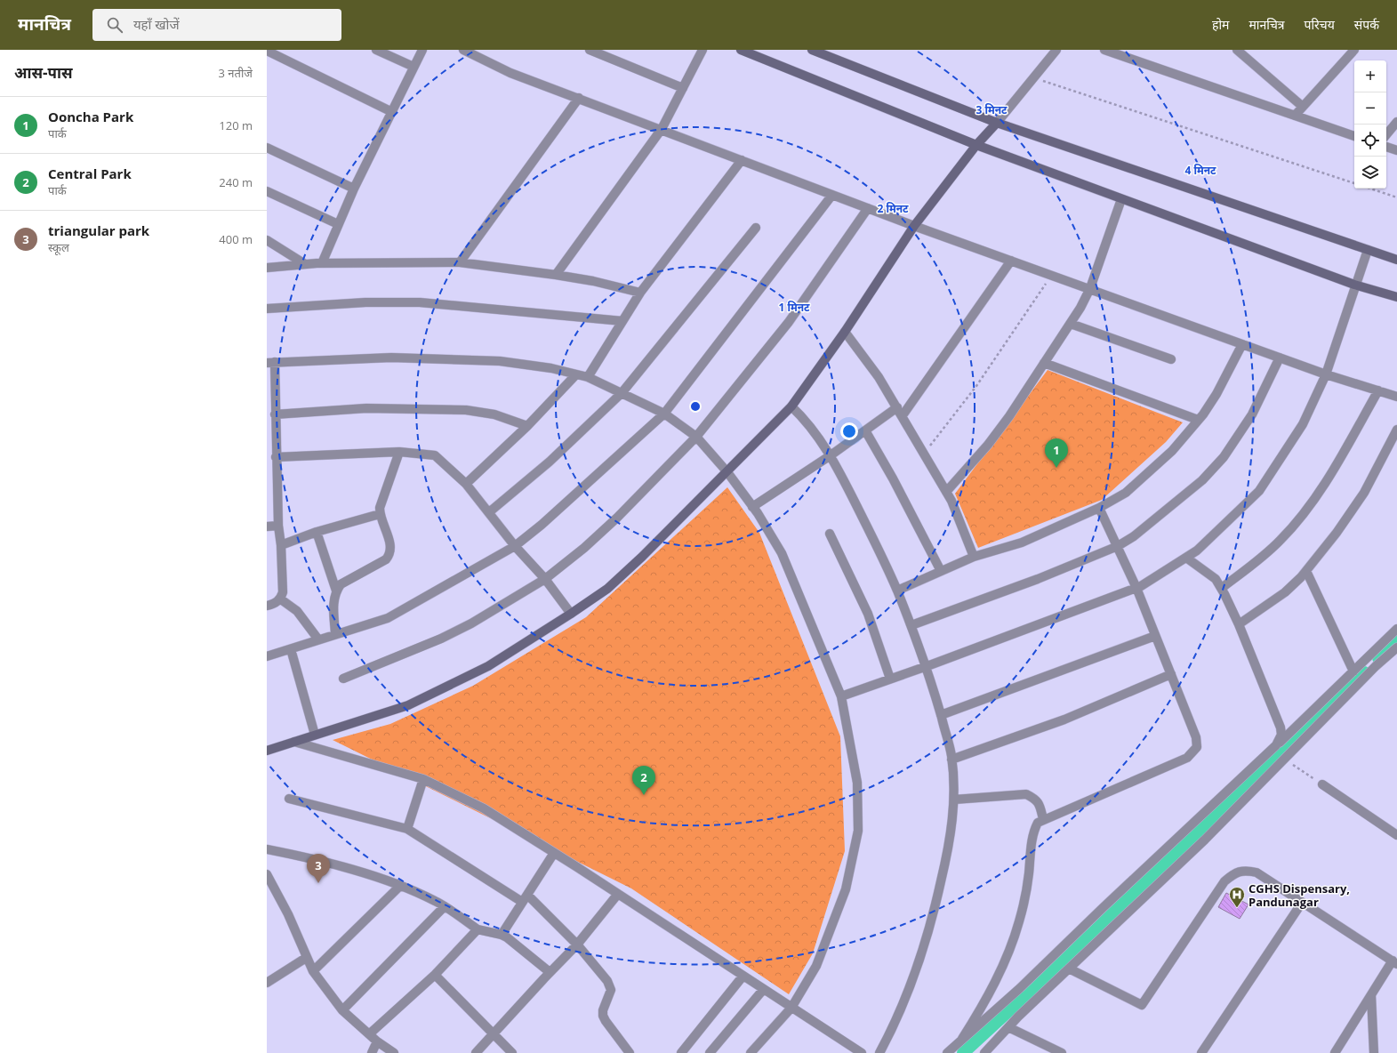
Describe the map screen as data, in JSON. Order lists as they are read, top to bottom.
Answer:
{
  "places": {
    "hospital": ["CGHS Dispensary, Pandunagar"]
  },
  "page": {
    "header": "मानचित्र",
    "search": "यहाँ खोजें",
    "nav": [
      "होम",
      "मानचित्र",
      "परिचय",
      "संपर्क"
    ],
    "heading": ["आस-पास", "3 नतीजे"],
    "map_buttons": ["+", "−"],
    "list": [
      {
        "mark": "1",
        "name": "Ooncha Park",
        "note": "पार्क",
        "value": "120 m"
      },
      {
        "mark": "2",
        "name": "Central Park",
        "note": "पार्क",
        "value": "240 m"
      },
      {
        "mark": "3",
        "name": "triangular park",
        "note": "स्कूल",
        "value": "400 m"
      }
    ],
    "pins": ["1", "2", "3"]
  },
  "rings": [
    "3 मिनट",
    "4 मिनट",
    "2 मिनट",
    "1 मिनट"
  ]
}
